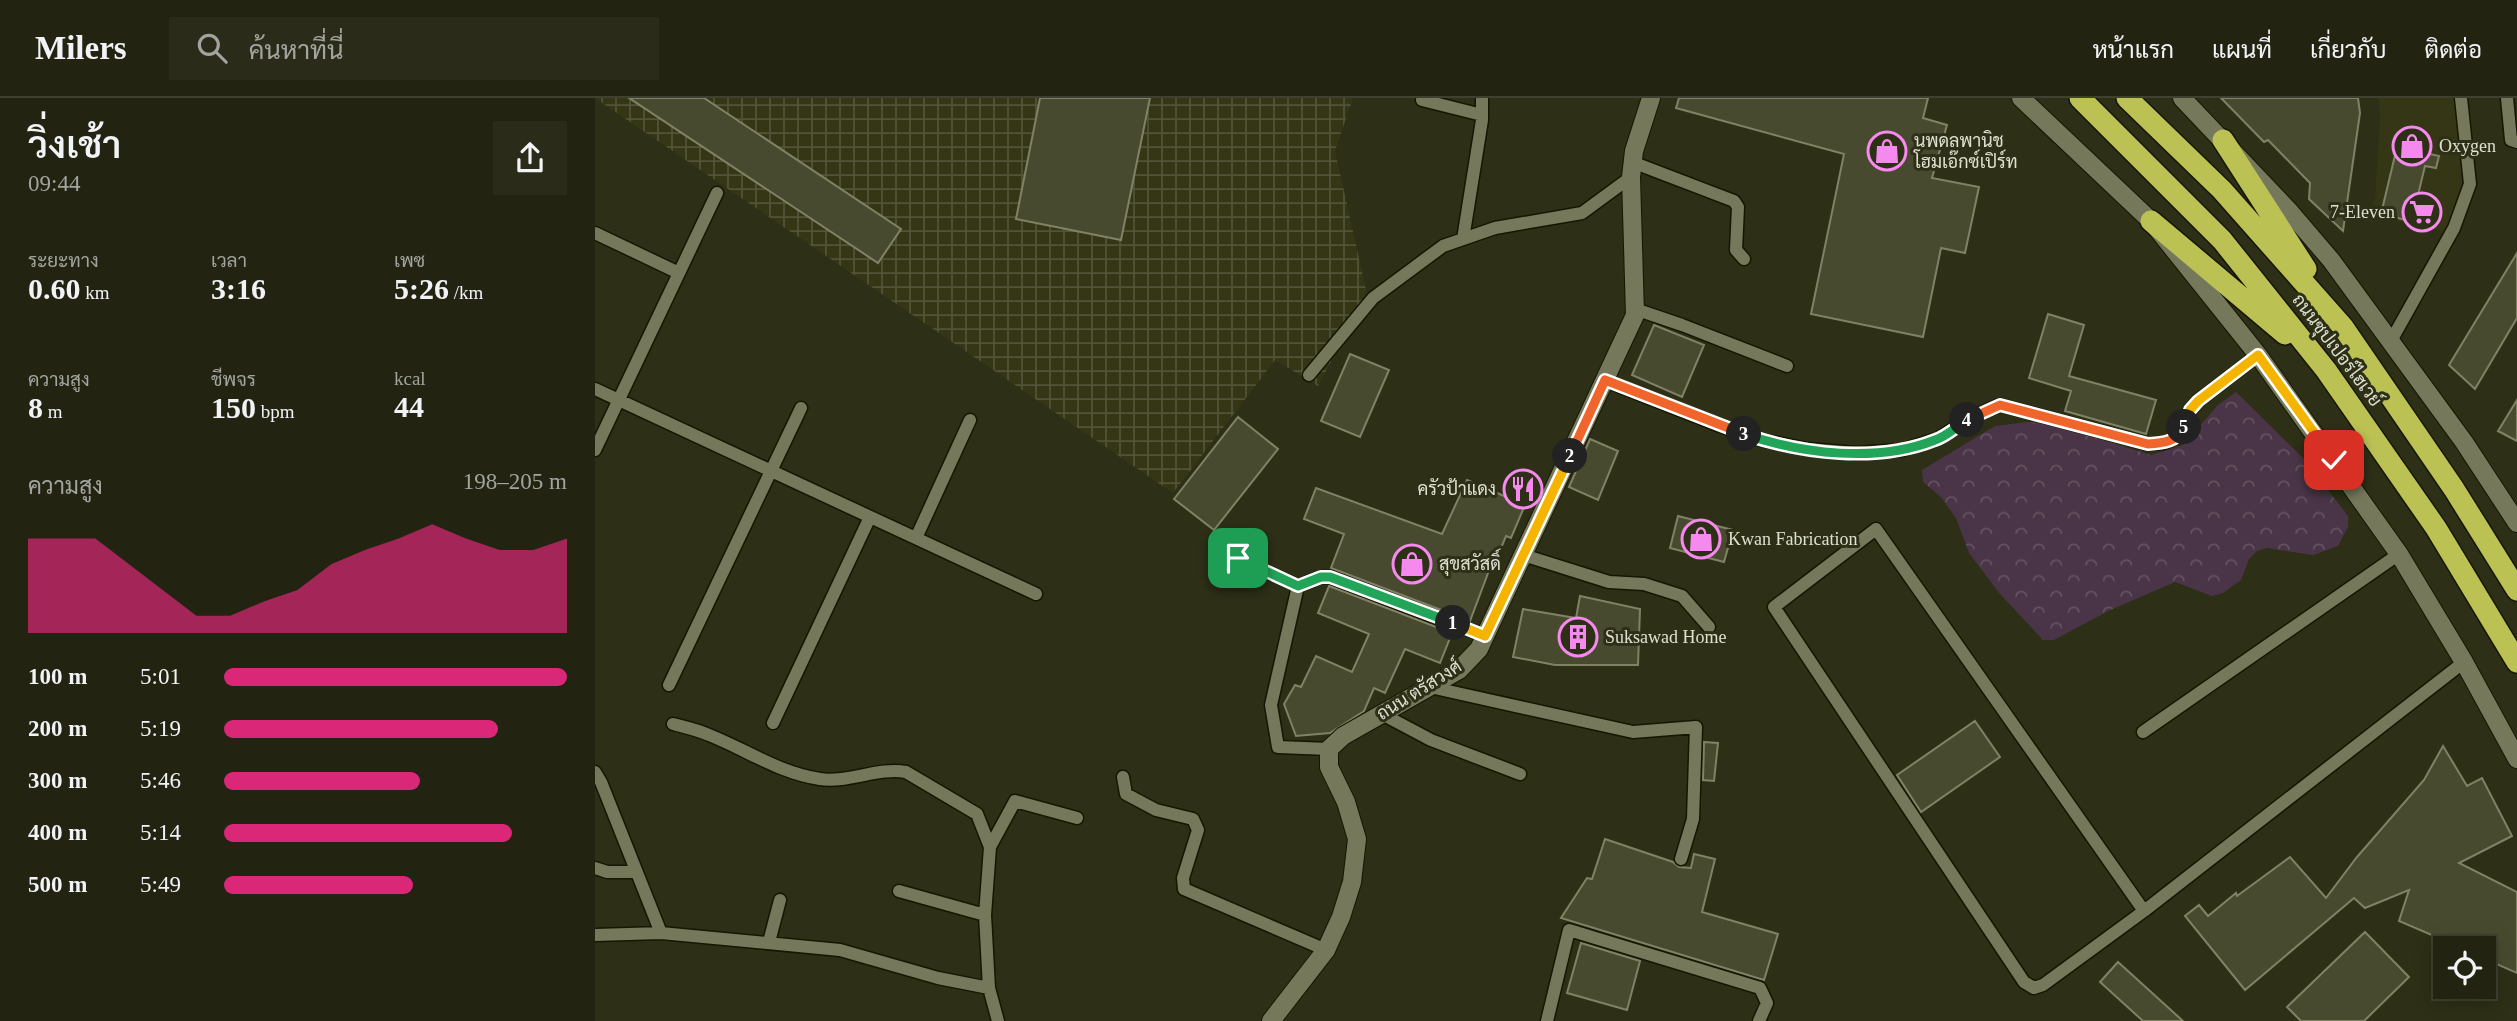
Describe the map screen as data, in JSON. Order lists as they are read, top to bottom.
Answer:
{
  "streets": {
    "highway": ["ถนนซุปเปอร์ไฮเวย์"],
    "main road": ["ถนน ตรัสวงศ์"]
  },
  "places": {
    "shop": [
      "Oxygen",
      "นพดลพานิช โฮมเอ๊กซ์เปิร์ท",
      "Kwan Fabrication",
      "สุขสวัสดิ์"
    ],
    "supermarket": ["7-Eleven"],
    "restaurant": ["ครัวป้าแดง"],
    "building": ["Suksawad Home"]
  },
  "page": {
    "header": "Milers",
    "search": "ค้นหาที่นี่",
    "nav": [
      "หน้าแรก",
      "แผนที่",
      "เกี่ยวกับ",
      "ติดต่อ"
    ],
    "heading": ["วิ่งเช้า", "09:44"],
    "stats": [
      ["ระยะทาง", "0.60 km"],
      ["เวลา", "3:16"],
      ["เพซ", "5:26 /km"],
      ["ความสูง", "8 m"],
      ["ชีพจร", "150 bpm"],
      ["kcal", "44"]
    ],
    "pins": [
      "4",
      "5",
      "3",
      "2",
      "1"
    ],
    "chart": ["ความสูง", "198–205 m"],
    "list": [
      {
        "name": "100 m",
        "note": "5:01"
      },
      {
        "name": "200 m",
        "note": "5:19"
      },
      {
        "name": "300 m",
        "note": "5:46"
      },
      {
        "name": "400 m",
        "note": "5:14"
      },
      {
        "name": "500 m",
        "note": "5:49"
      }
    ]
  }
}
